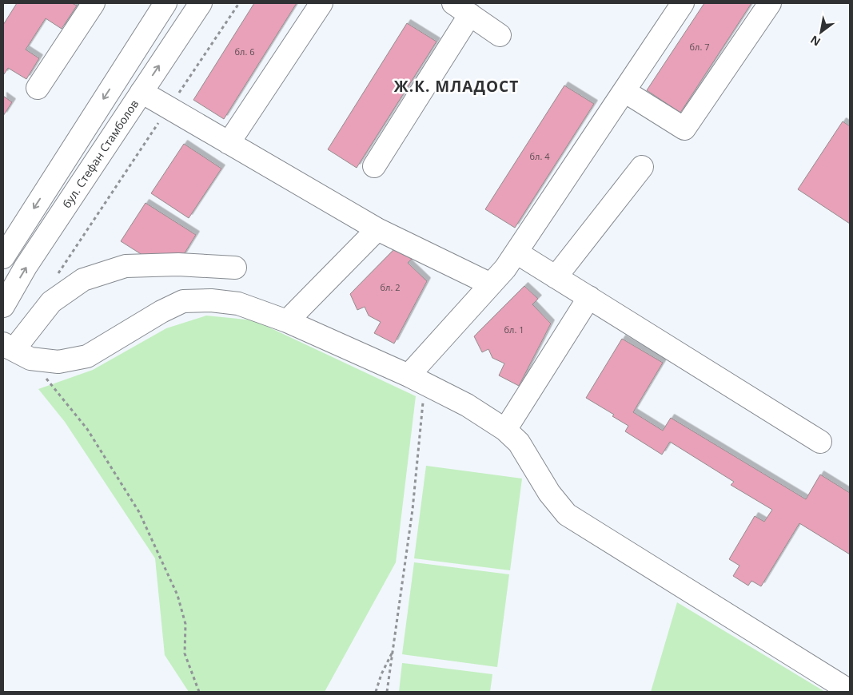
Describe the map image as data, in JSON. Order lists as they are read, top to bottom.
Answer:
{
  "streets": {
    "street": ["бул. Стефан Стамболов"]
  },
  "districts": ["Ж.К. МЛАДОСТ"],
  "house_numbers": [
    "бл. 7",
    "бл. 6",
    "бл. 4",
    "бл. 2",
    "бл. 1"
  ],
  "north": "bottom left"
}
